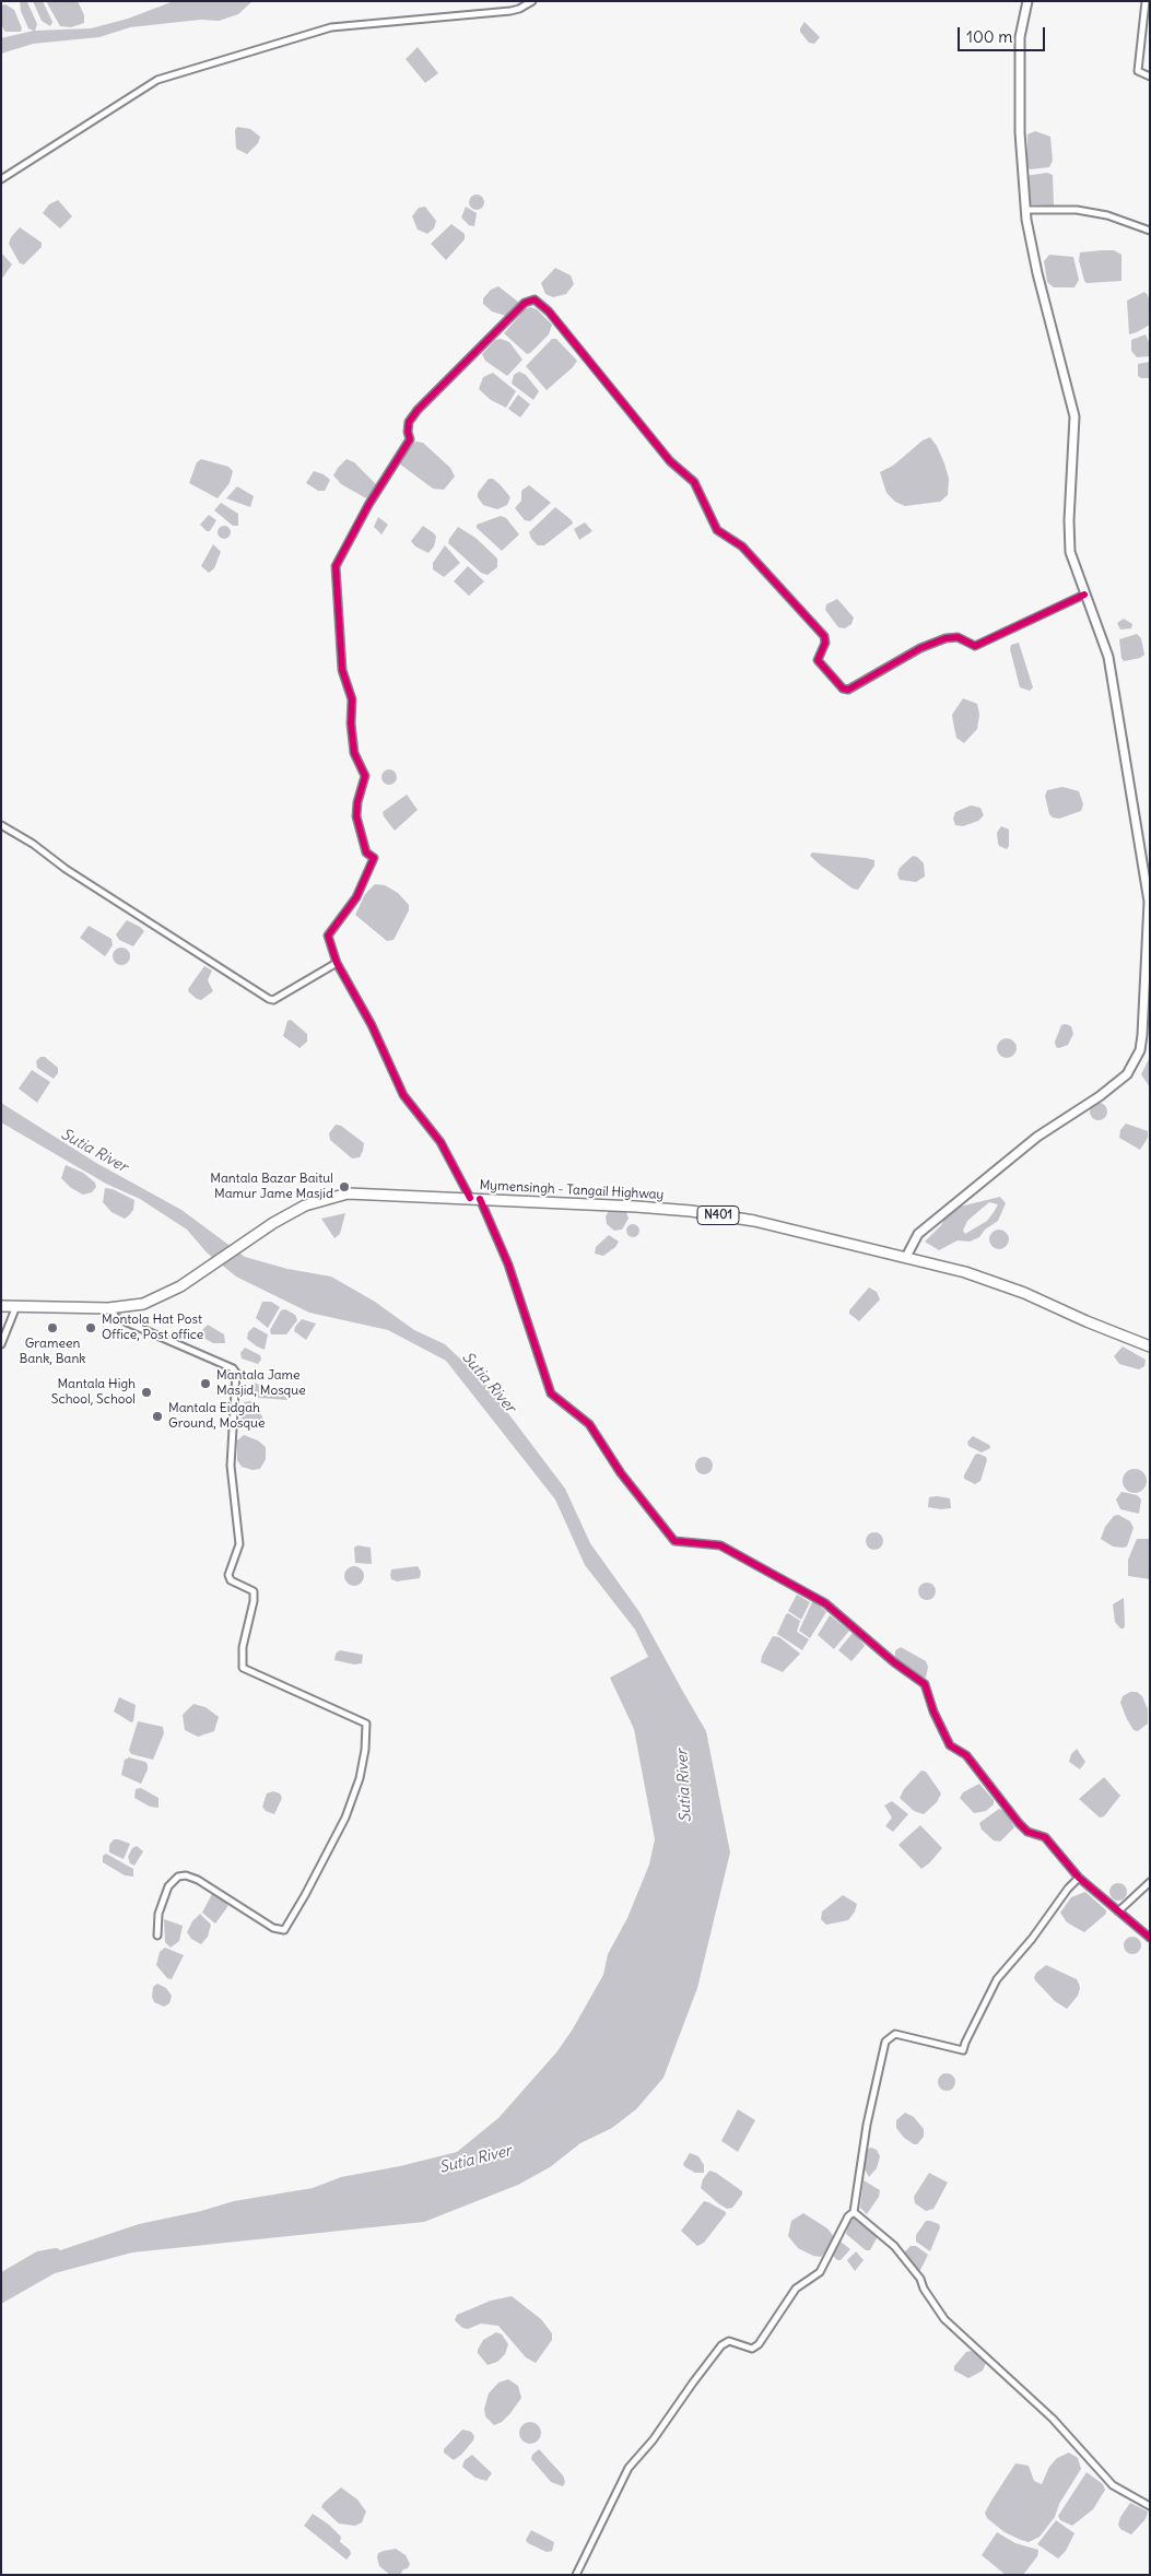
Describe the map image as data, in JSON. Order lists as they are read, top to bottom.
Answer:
{
  "streets": {
    "highway": ["Mymensingh - Tangail Highway", "N401"]
  },
  "water": ["Sutia River"],
  "places": [
    "Mantala Bazar Baitul Mamur Jame Masjid",
    "Grameen Bank, Bank",
    "Montola Hat Post Office, Post office",
    "Mantala Jame Masjid, Mosque",
    "Mantala High School, School",
    "Mantala Eidgah Ground, Mosque"
  ],
  "scale_bar": "100 m"
}
